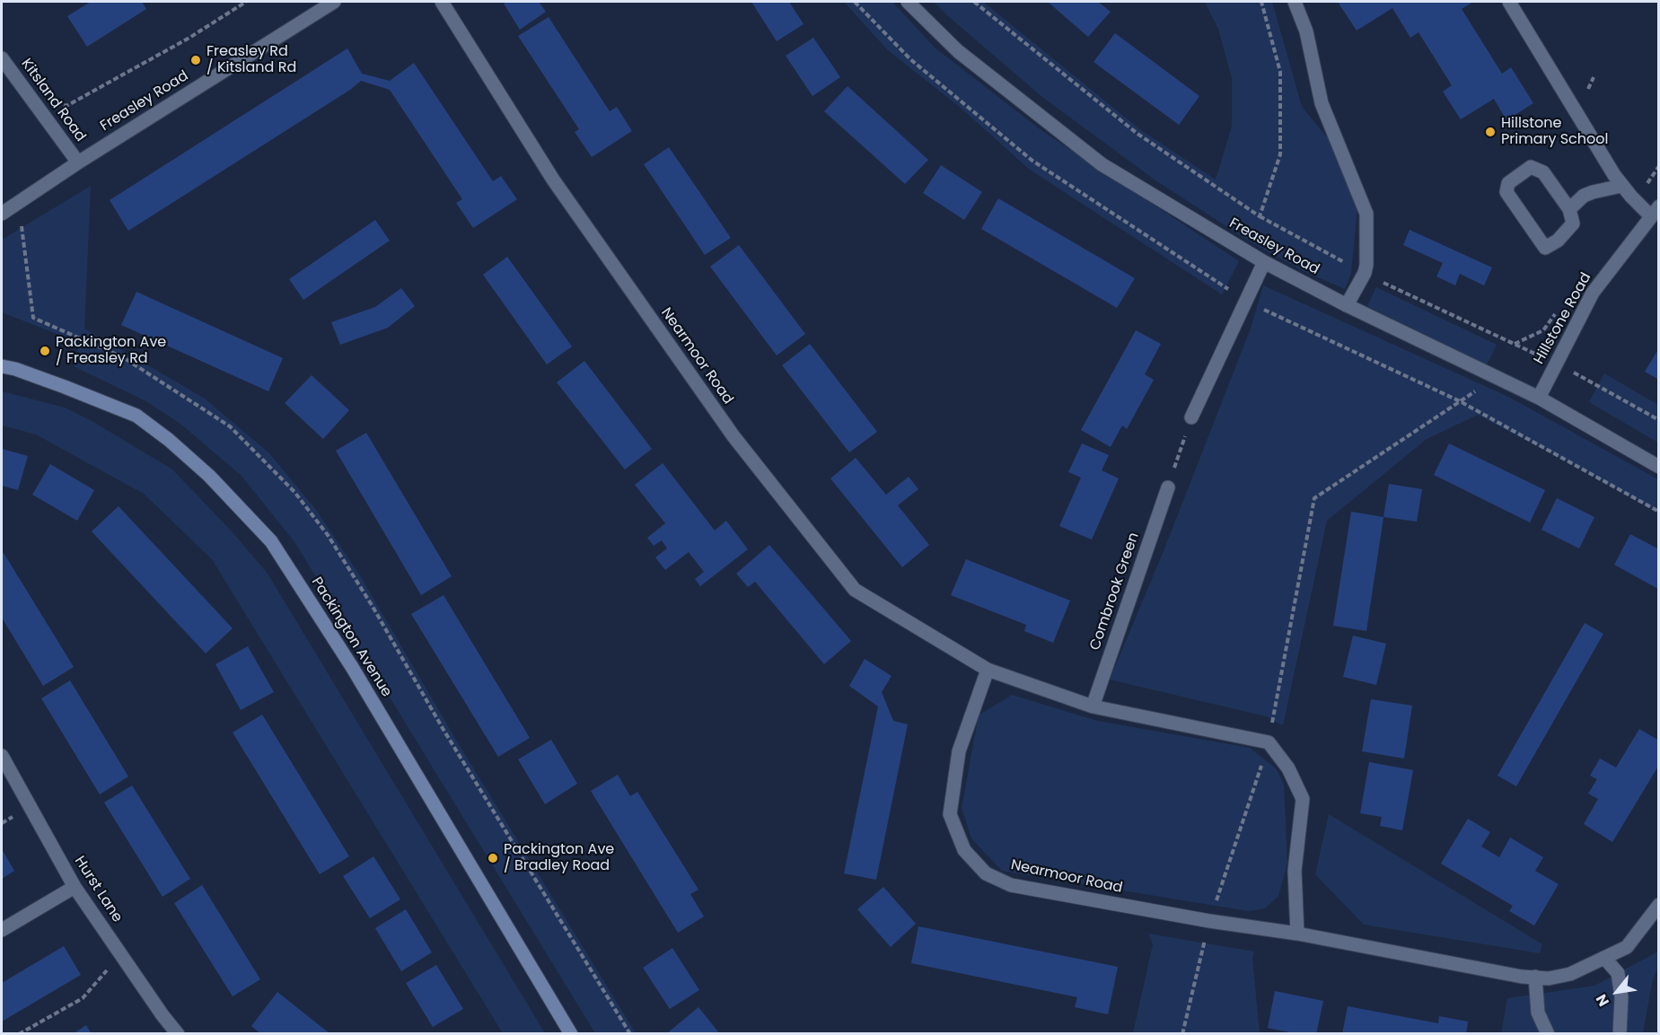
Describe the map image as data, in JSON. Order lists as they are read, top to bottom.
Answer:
{
  "streets": {
    "street": [
      "Kitsland Road",
      "Freasley Road",
      "Hillstone Road",
      "Nearmoor Road",
      "Combrook Green",
      "Packington Avenue",
      "Hurst Lane"
    ]
  },
  "crossings": [
    ["Kitsland Road", "Freasley Road"],
    ["Freasley Road", "Hillstone Road"],
    ["Nearmoor Road", "Combrook Green"]
  ],
  "places": [
    "Freasley Rd / Kitsland Rd",
    "Hillstone Primary School",
    "Packington Ave / Freasley Rd",
    "Packington Ave / Bradley Road"
  ],
  "north": "bottom left"
}
